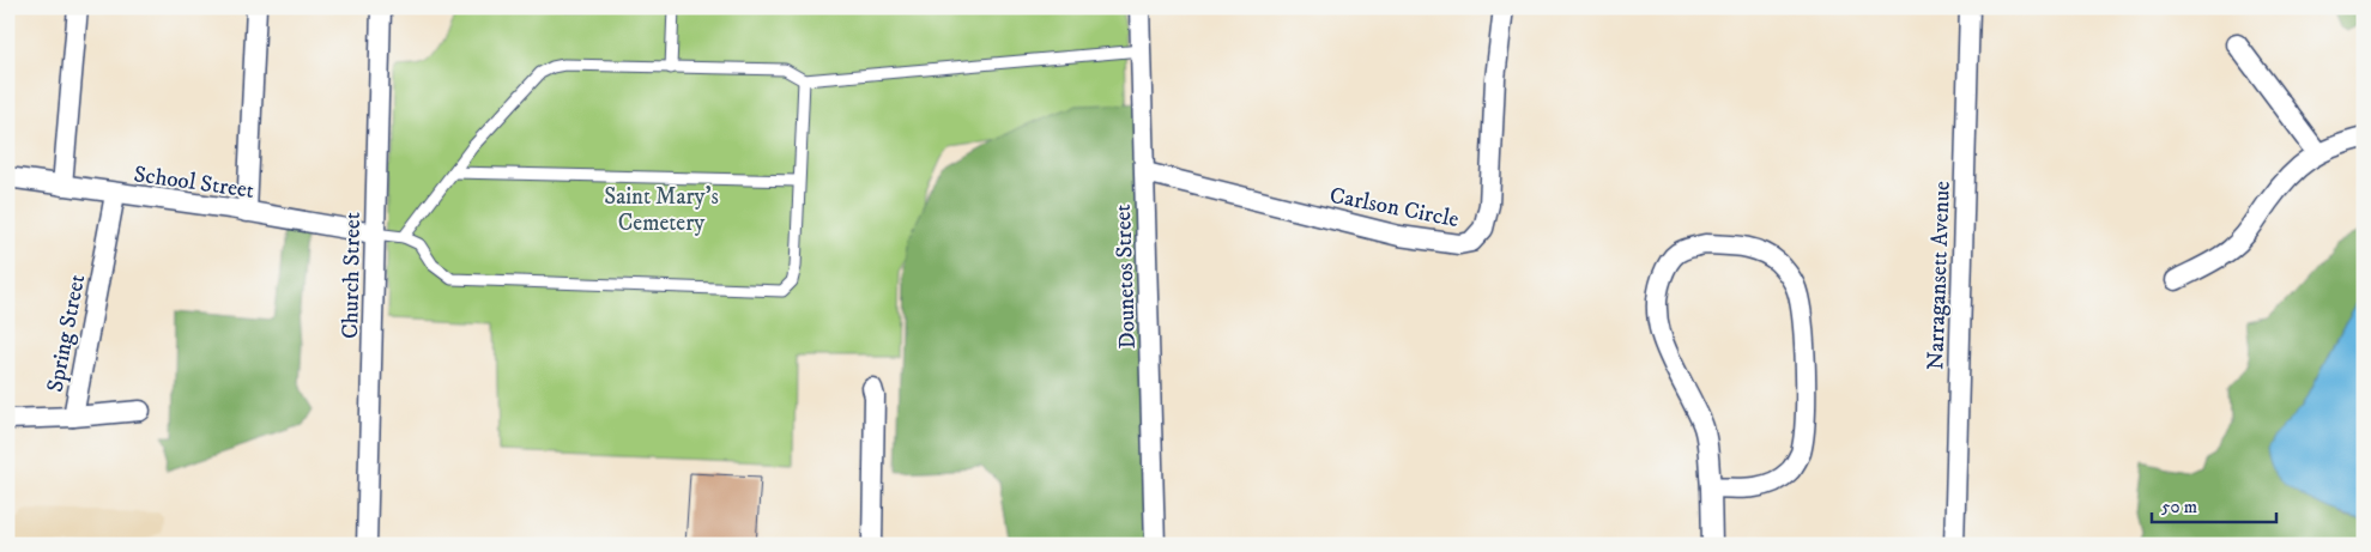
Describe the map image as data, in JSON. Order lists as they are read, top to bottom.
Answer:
{
  "streets": {
    "street": [
      "School Street",
      "Carlson Circle",
      "Church Street",
      "Narragansett Avenue",
      "Dounetos Street",
      "Spring Street"
    ]
  },
  "crossings": [
    ["School Street", "Church Street"],
    ["School Street", "Spring Street"],
    ["Carlson Circle", "Dounetos Street"]
  ],
  "parks": ["Saint Mary's Cemetery"],
  "scale_bar": "50 m"
}
